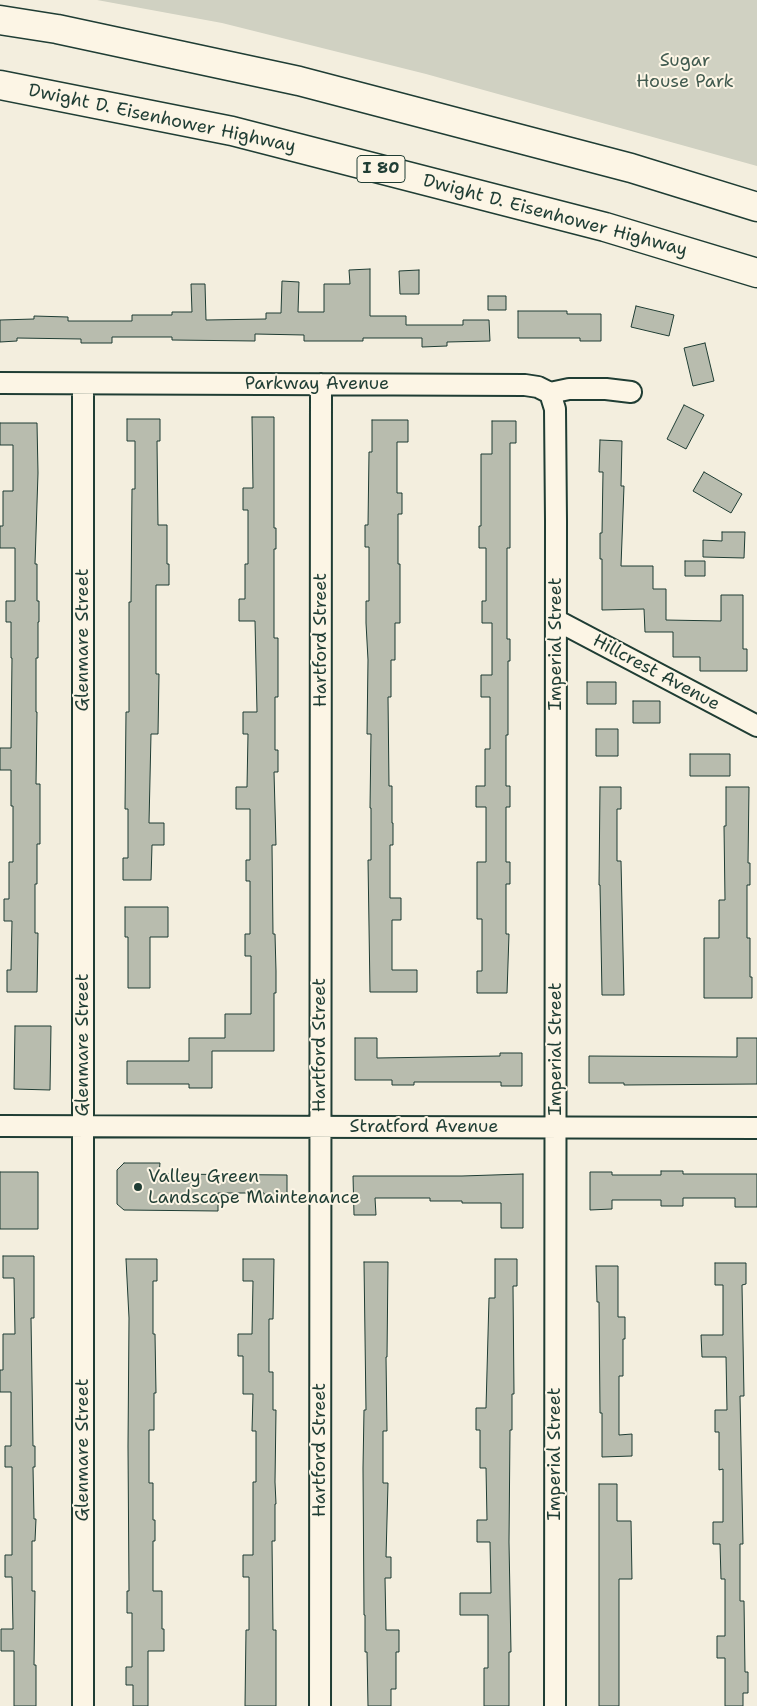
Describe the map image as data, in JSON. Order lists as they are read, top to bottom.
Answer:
{
  "streets": {
    "highway": ["Dwight D. Eisenhower Highway", "I 80"],
    "street": [
      "Parkway Avenue",
      "Glenmare Street",
      "Hartford Street",
      "Imperial Street",
      "Hillcrest Avenue",
      "Stratford Avenue"
    ]
  },
  "crossings": [
    ["Parkway Avenue", "Glenmare Street"],
    ["Parkway Avenue", "Hartford Street"],
    ["Parkway Avenue", "Imperial Street"],
    ["Glenmare Street", "Stratford Avenue"],
    ["Hartford Street", "Stratford Avenue"],
    ["Imperial Street", "Hillcrest Avenue"],
    ["Imperial Street", "Stratford Avenue"]
  ],
  "parks": ["Sugar House Park"],
  "places": ["Valley Green Landscape Maintenance"]
}
